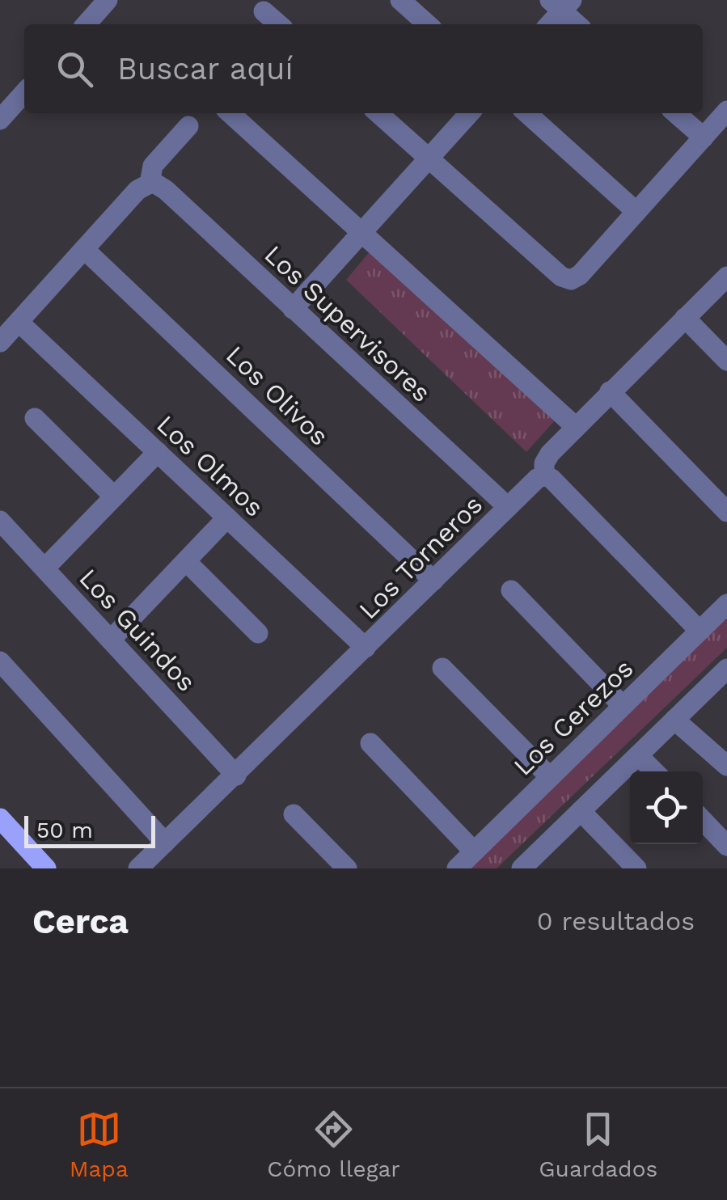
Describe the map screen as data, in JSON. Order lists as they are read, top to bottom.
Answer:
{
  "streets": {
    "street": [
      "Los Supervisores",
      "Los Olivos",
      "Los Olmos",
      "Los Torneros",
      "Los Guindos",
      "Los Cerezos"
    ]
  },
  "crossings": [
    ["Los Supervisores", "Los Torneros"],
    ["Los Olivos", "Los Torneros"],
    ["Los Olmos", "Los Torneros"],
    ["Los Torneros", "Los Guindos"]
  ],
  "scale_bar": "50 m",
  "page": {
    "search": "Buscar aquí",
    "scale": "50 m",
    "heading": ["Cerca", "0 resultados"],
    "nav": ["Mapa", "Cómo llegar", "Guardados"]
  }
}
